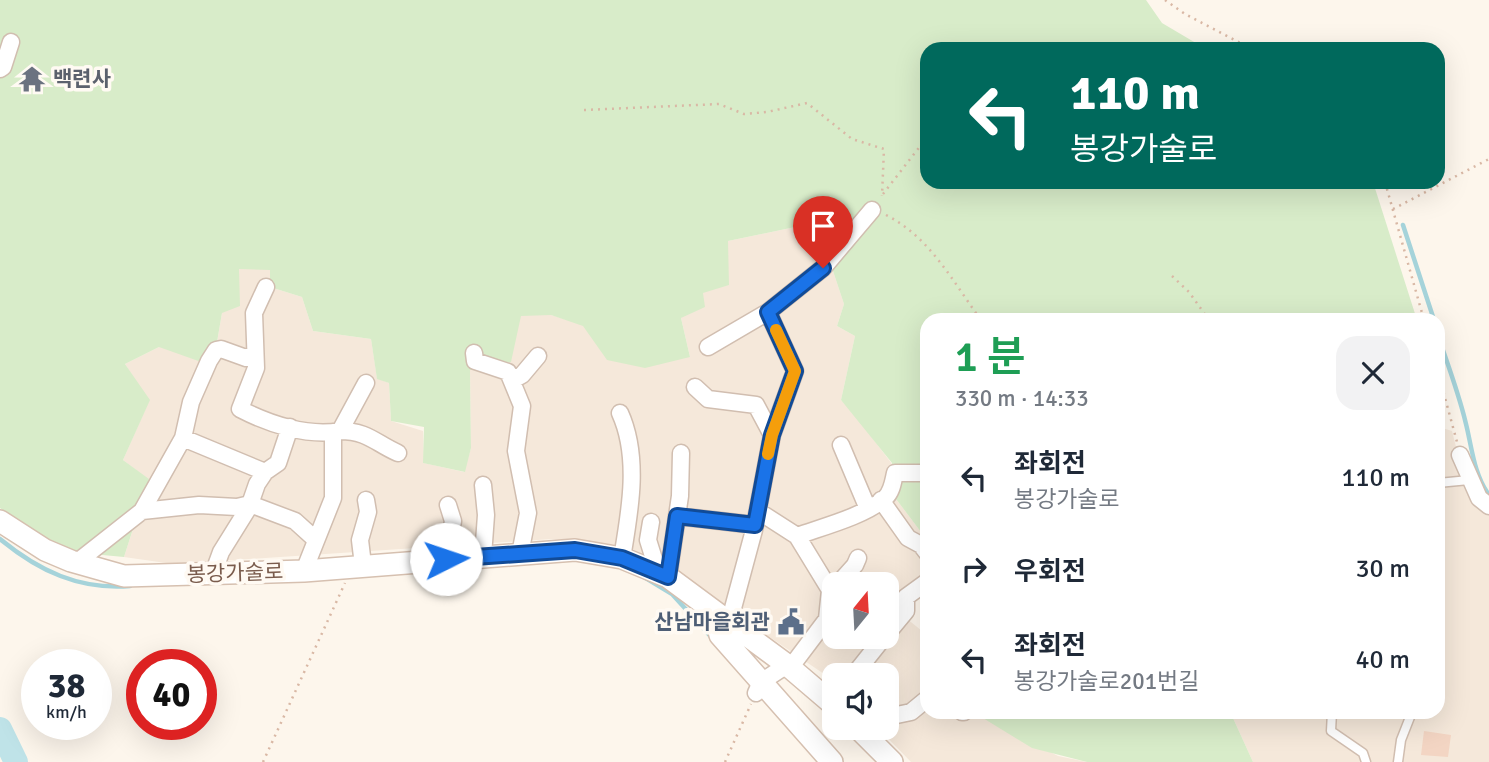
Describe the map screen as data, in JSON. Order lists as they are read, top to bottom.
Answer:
{
  "streets": {
    "street": ["봉강가술로"]
  },
  "places": {
    "temple": ["백련사"],
    "public building": ["산남마을회관"]
  },
  "north": "top",
  "page": {
    "turn": ["110 m", "봉강가술로"],
    "heading": ["1 분", "330 m · 14:33"],
    "list": [
      {
        "name": "좌회전",
        "note": "봉강가술로",
        "value": "110 m"
      },
      {
        "name": "우회전",
        "value": "30 m"
      },
      {
        "name": "좌회전",
        "note": "봉강가술로201번길",
        "value": "40 m"
      }
    ],
    "speed": "38 km/h",
    "limit": "40"
  }
}
